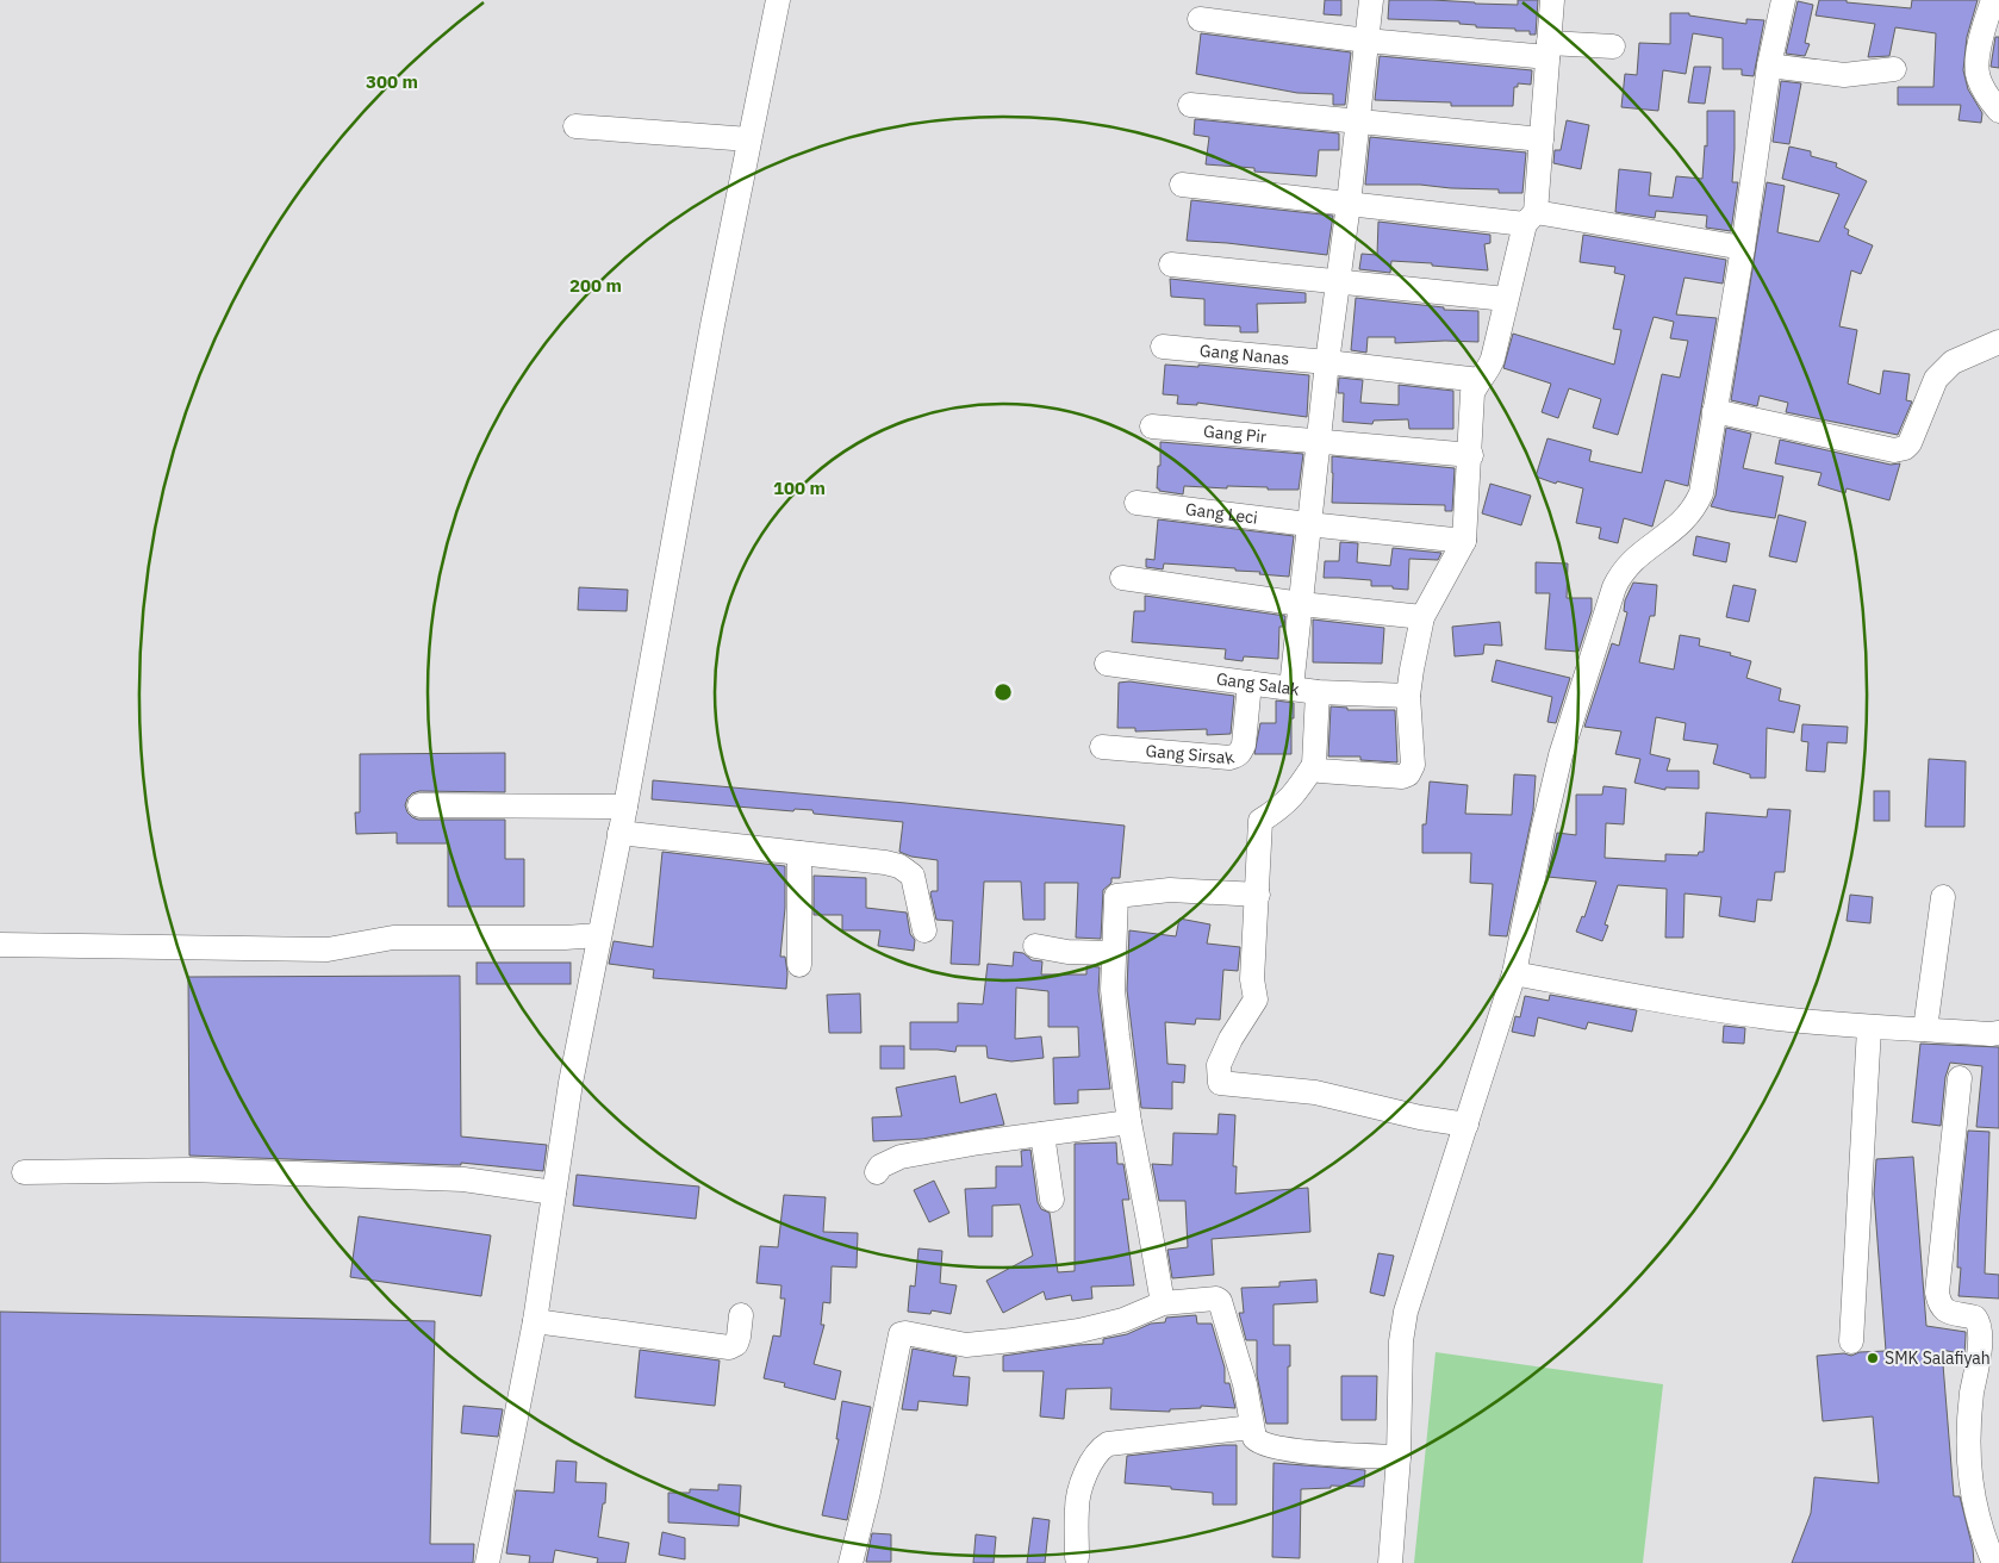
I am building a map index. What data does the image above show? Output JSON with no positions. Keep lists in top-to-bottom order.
{
  "streets": {
    "street": [
      "Gang Nanas",
      "Gang Pir",
      "Gang Leci",
      "Gang Salak",
      "Gang Sirsak"
    ]
  },
  "crossings": [
    ["Gang Salak", "Gang Sirsak"]
  ],
  "places": ["SMK Salafiyah"],
  "rings": ["300 m", "200 m", "100 m"]
}
